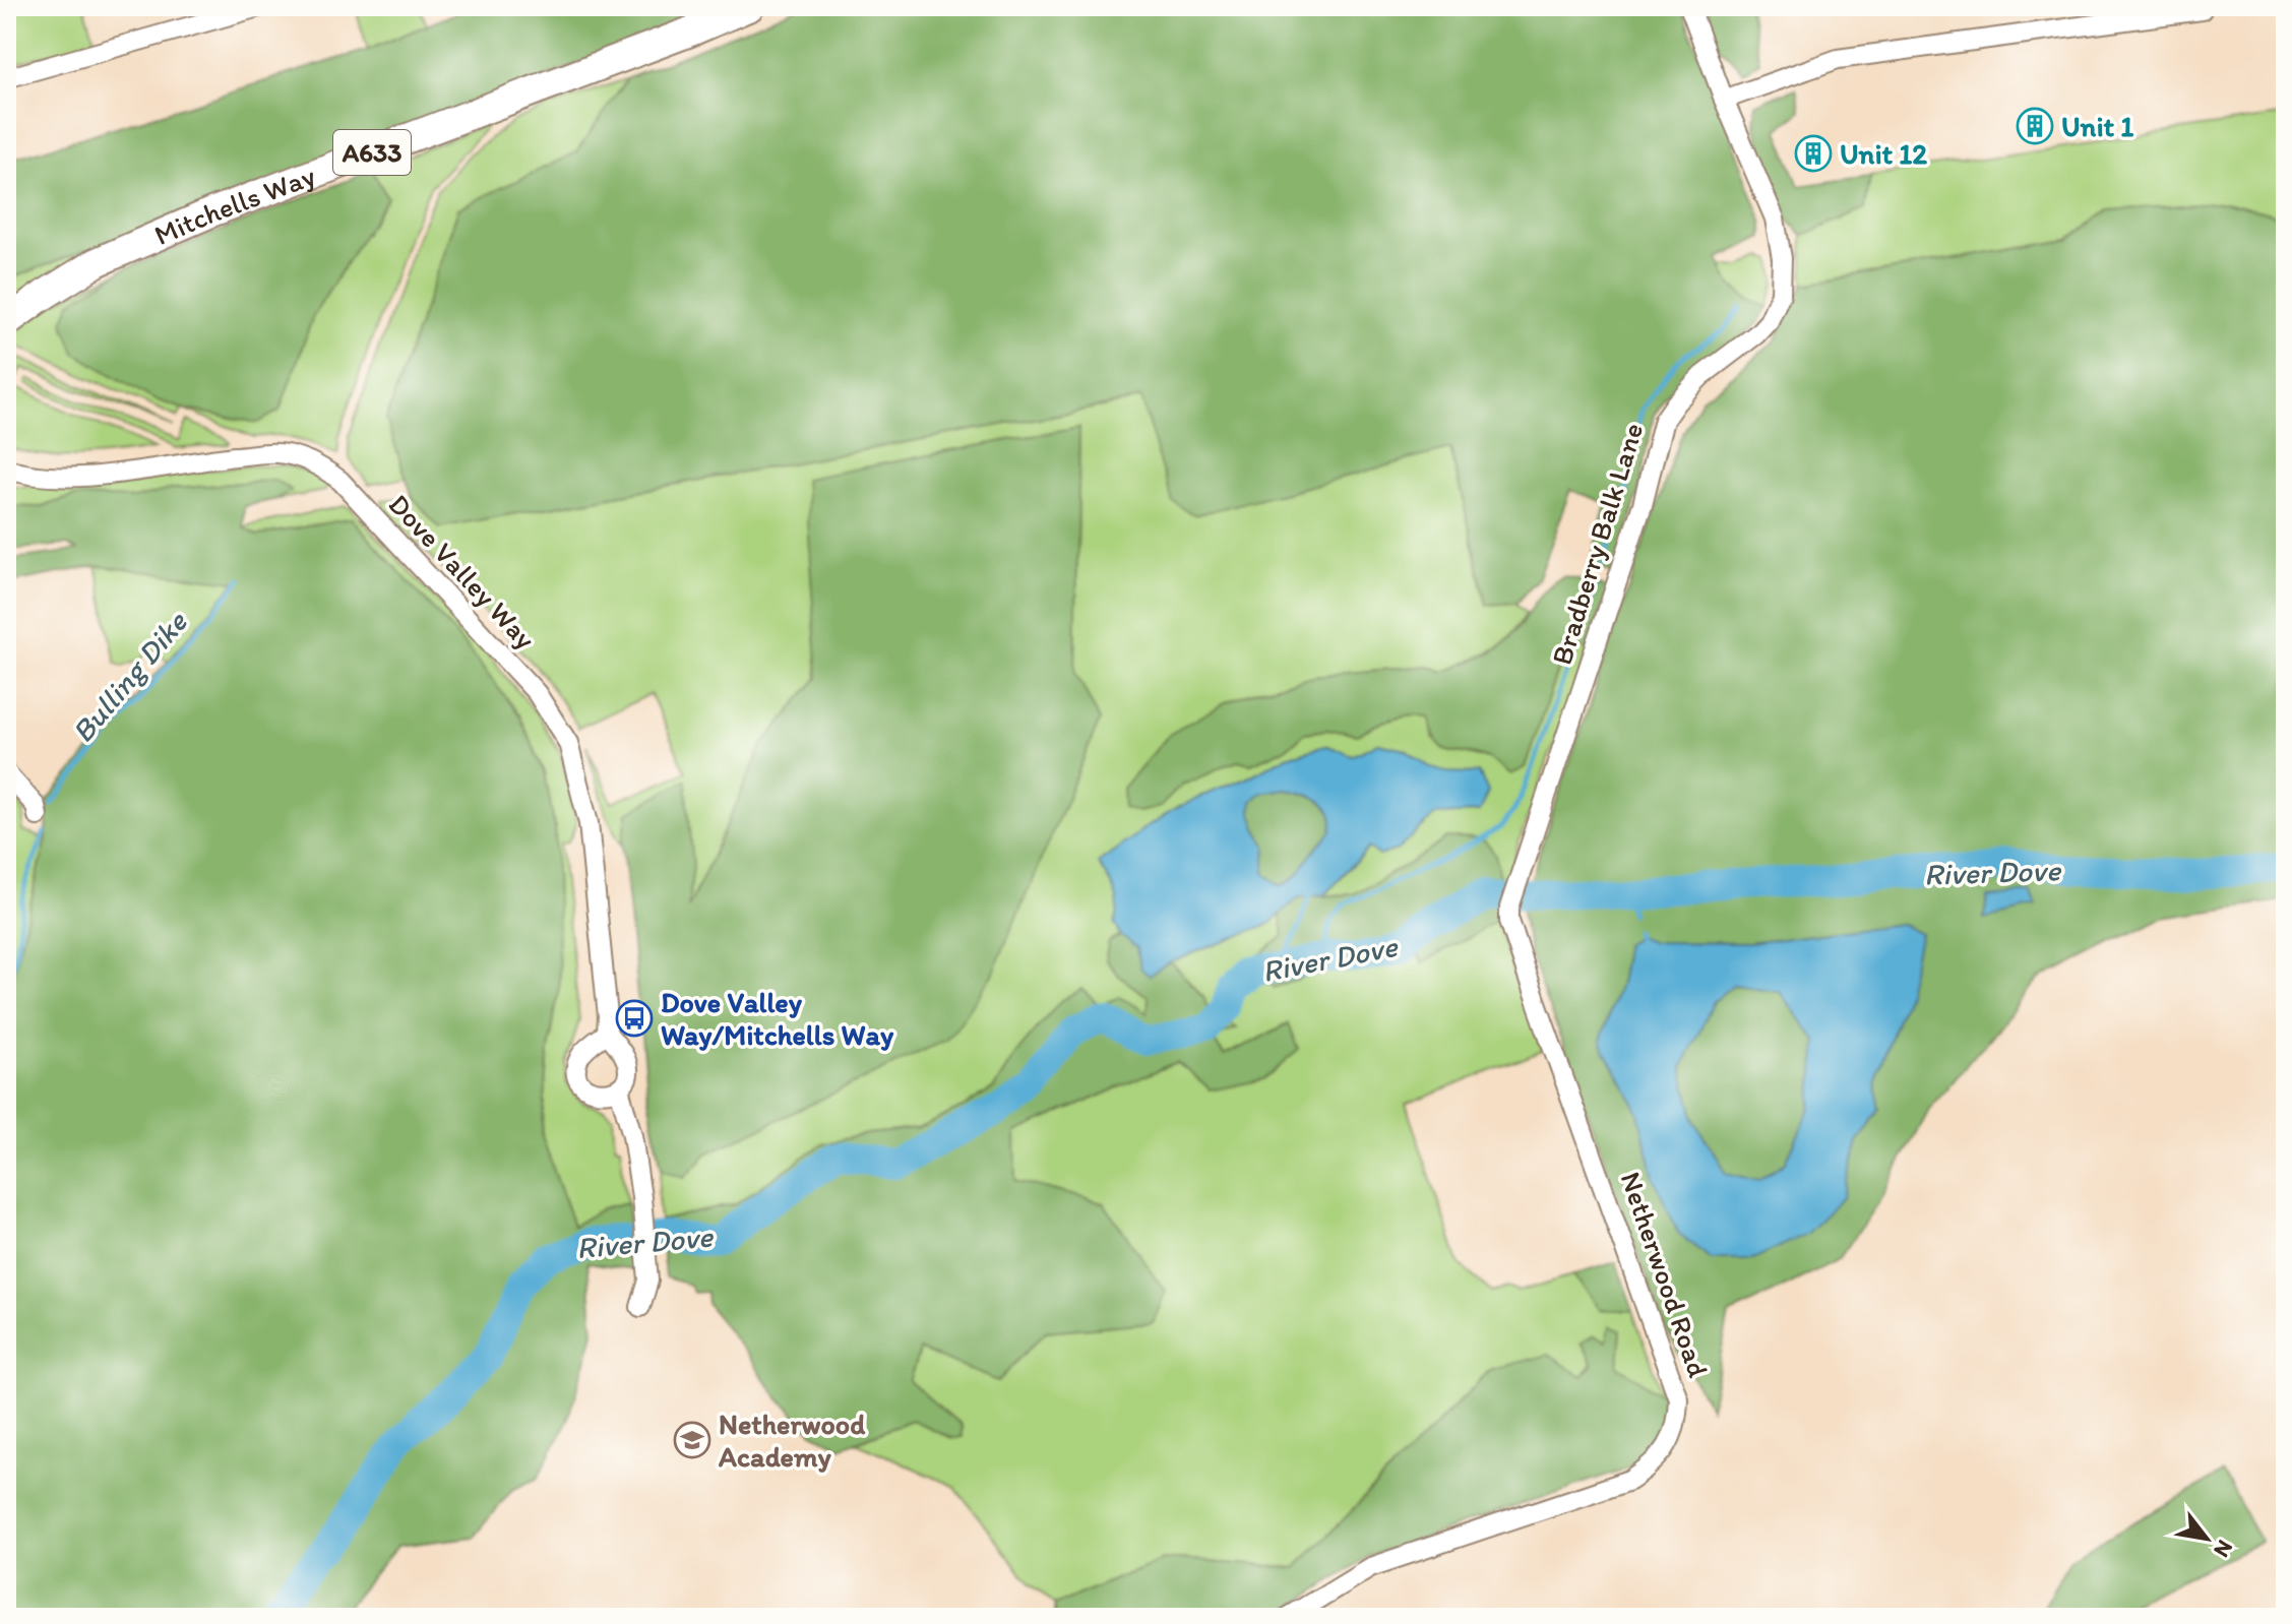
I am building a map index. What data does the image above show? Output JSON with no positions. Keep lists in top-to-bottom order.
{
  "streets": {
    "main road": ["A633", "Mitchells Way"],
    "street": ["Bradberry Balk Lane", "Dove Valley Way", "Netherwood Road"]
  },
  "crossings": [
    ["Bradberry Balk Lane", "Netherwood Road"]
  ],
  "water": ["Bulling Dike", "River Dove"],
  "places": {
    "building": ["Unit 1", "Unit 12"],
    "bus stop": ["Dove Valley Way/Mitchells Way"],
    "school or university": ["Netherwood Academy"]
  },
  "north": "bottom right"
}
